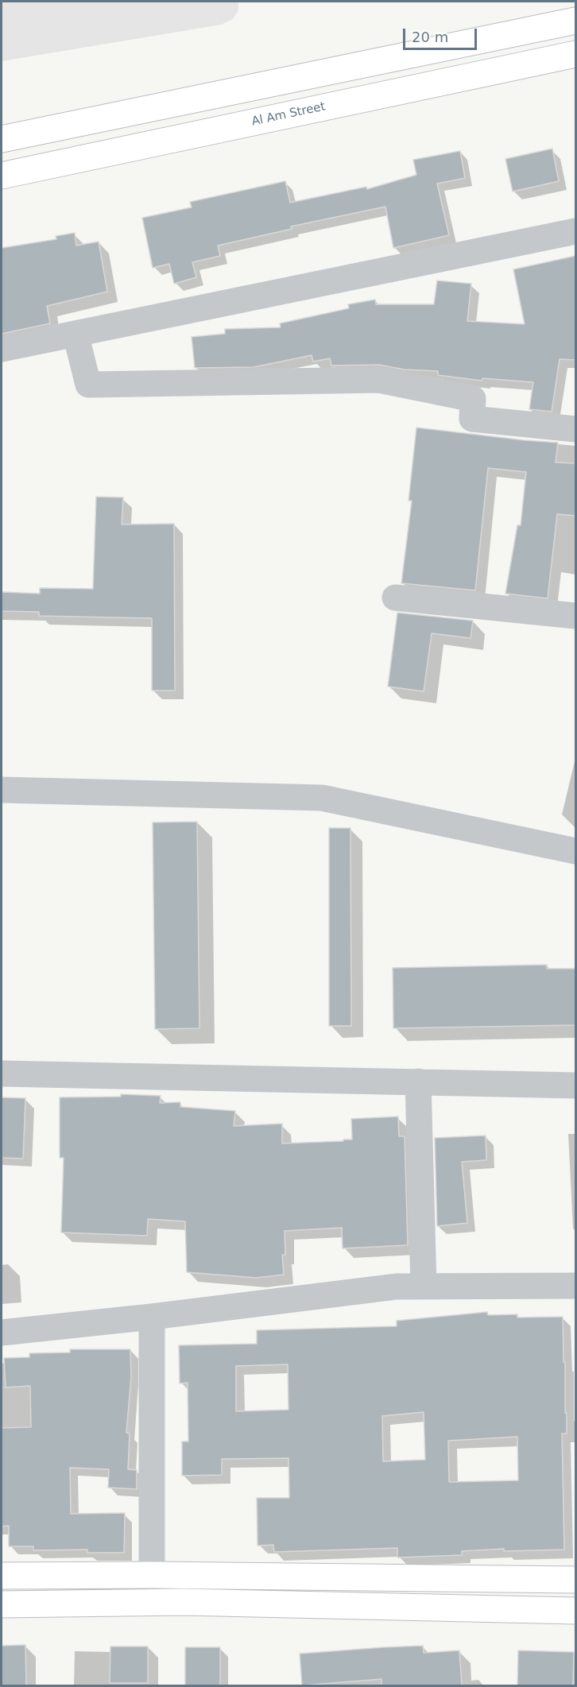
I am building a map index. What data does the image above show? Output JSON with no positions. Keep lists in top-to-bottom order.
{
  "streets": {
    "main road": ["Al Am Street"]
  },
  "scale_bar": "20 m"
}
